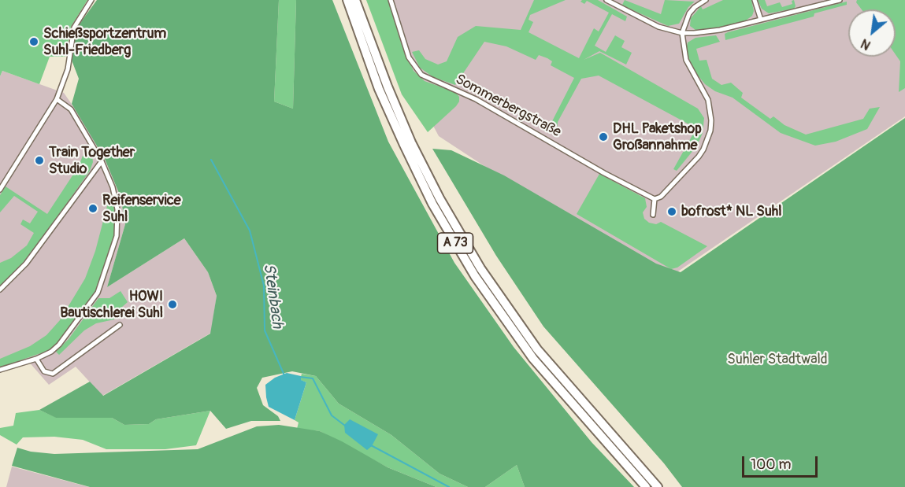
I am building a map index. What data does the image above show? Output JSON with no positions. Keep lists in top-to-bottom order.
{
  "streets": {
    "highway": ["A 73"],
    "street": ["Sommerbergstraße"]
  },
  "water": ["Steinbach"],
  "parks": ["Suhler Stadtwald"],
  "places": [
    "Schießsportzentrum Suhl-Friedberg",
    "DHL Paketshop Großannahme",
    "Train Together Studio",
    "Reifenservice Suhl",
    "bofrost* NL Suhl",
    "HOWI Bautischlerei Suhl"
  ],
  "scale_bar": "100 m",
  "north": "bottom left"
}
